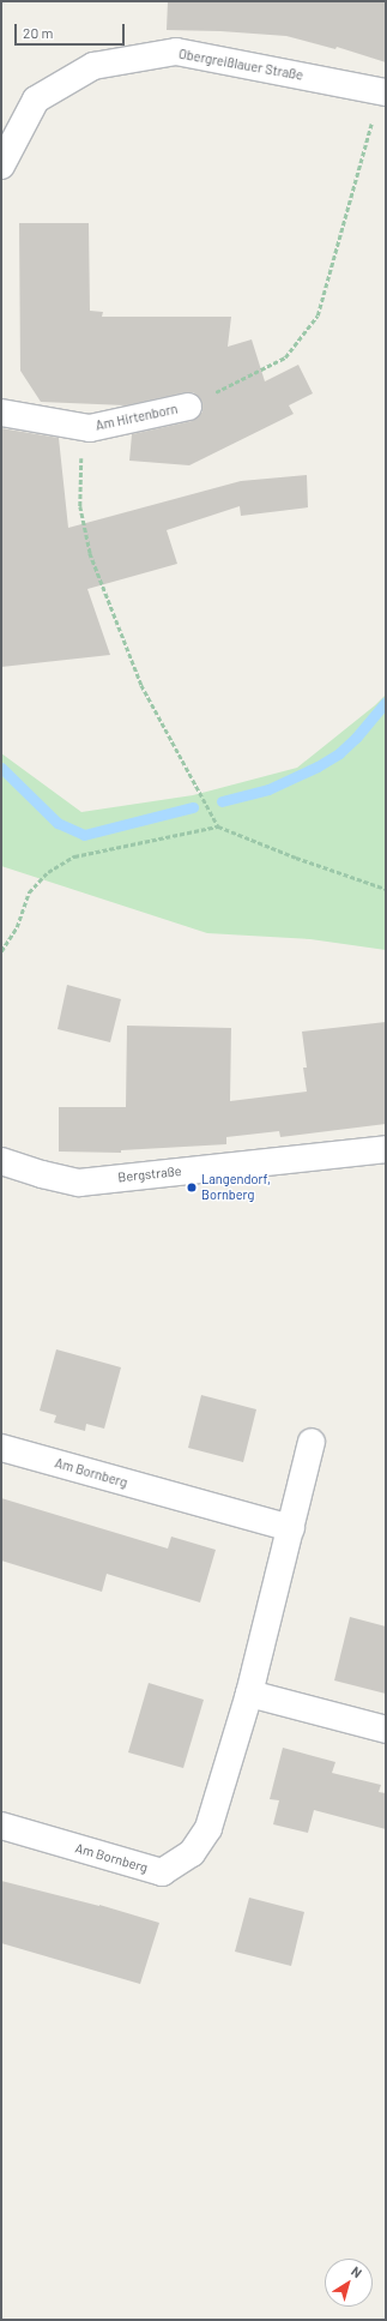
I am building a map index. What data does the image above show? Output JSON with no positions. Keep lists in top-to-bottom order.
{
  "streets": {
    "street": [
      "Obergreißlauer Straße",
      "Am Hirtenborn",
      "Bergstraße",
      "Am Bornberg"
    ]
  },
  "places": ["Langendorf, Bornberg"],
  "scale_bar": "20 m",
  "north": "top right"
}
